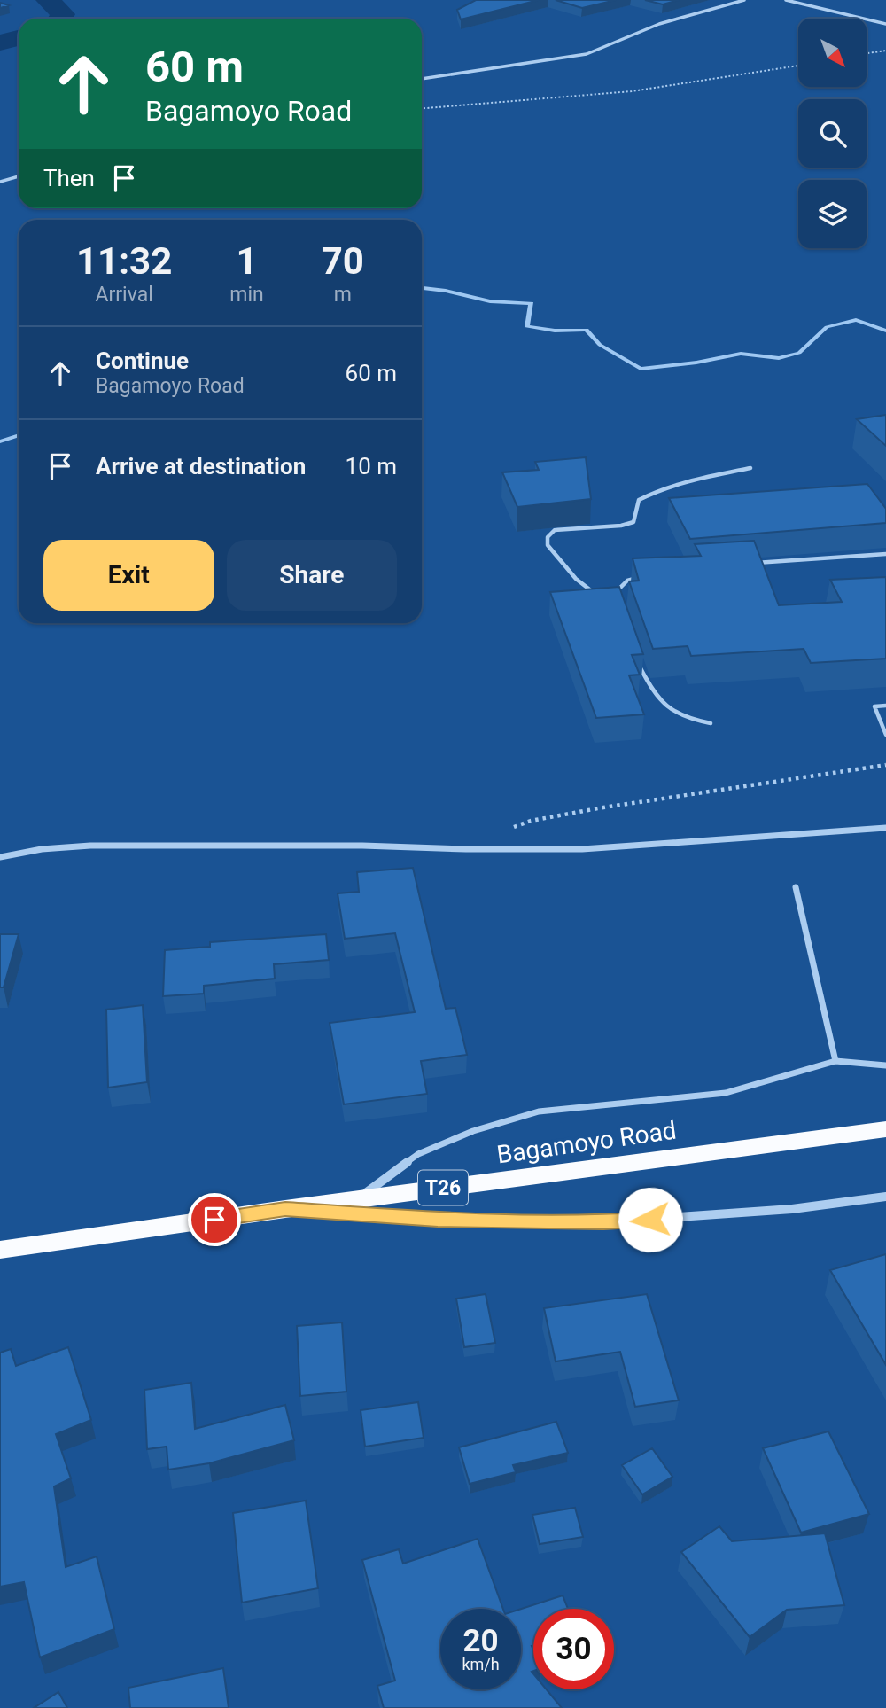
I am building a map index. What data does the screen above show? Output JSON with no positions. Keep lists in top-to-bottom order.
{
  "streets": {
    "highway": ["Bagamoyo Road", "T26"]
  },
  "north": "bottom right",
  "page": {
    "turn": ["60 m", "Bagamoyo Road"],
    "then": "Then",
    "eta": [
      "11:32",
      "Arrival",
      "1",
      "min",
      "70",
      "m"
    ],
    "list": [
      {
        "name": "Continue",
        "note": "Bagamoyo Road",
        "value": "60 m"
      },
      {
        "name": "Arrive at destination",
        "value": "10 m"
      }
    ],
    "buttons": ["Exit", "Share"],
    "speed": "20 km/h",
    "limit": "30"
  }
}
